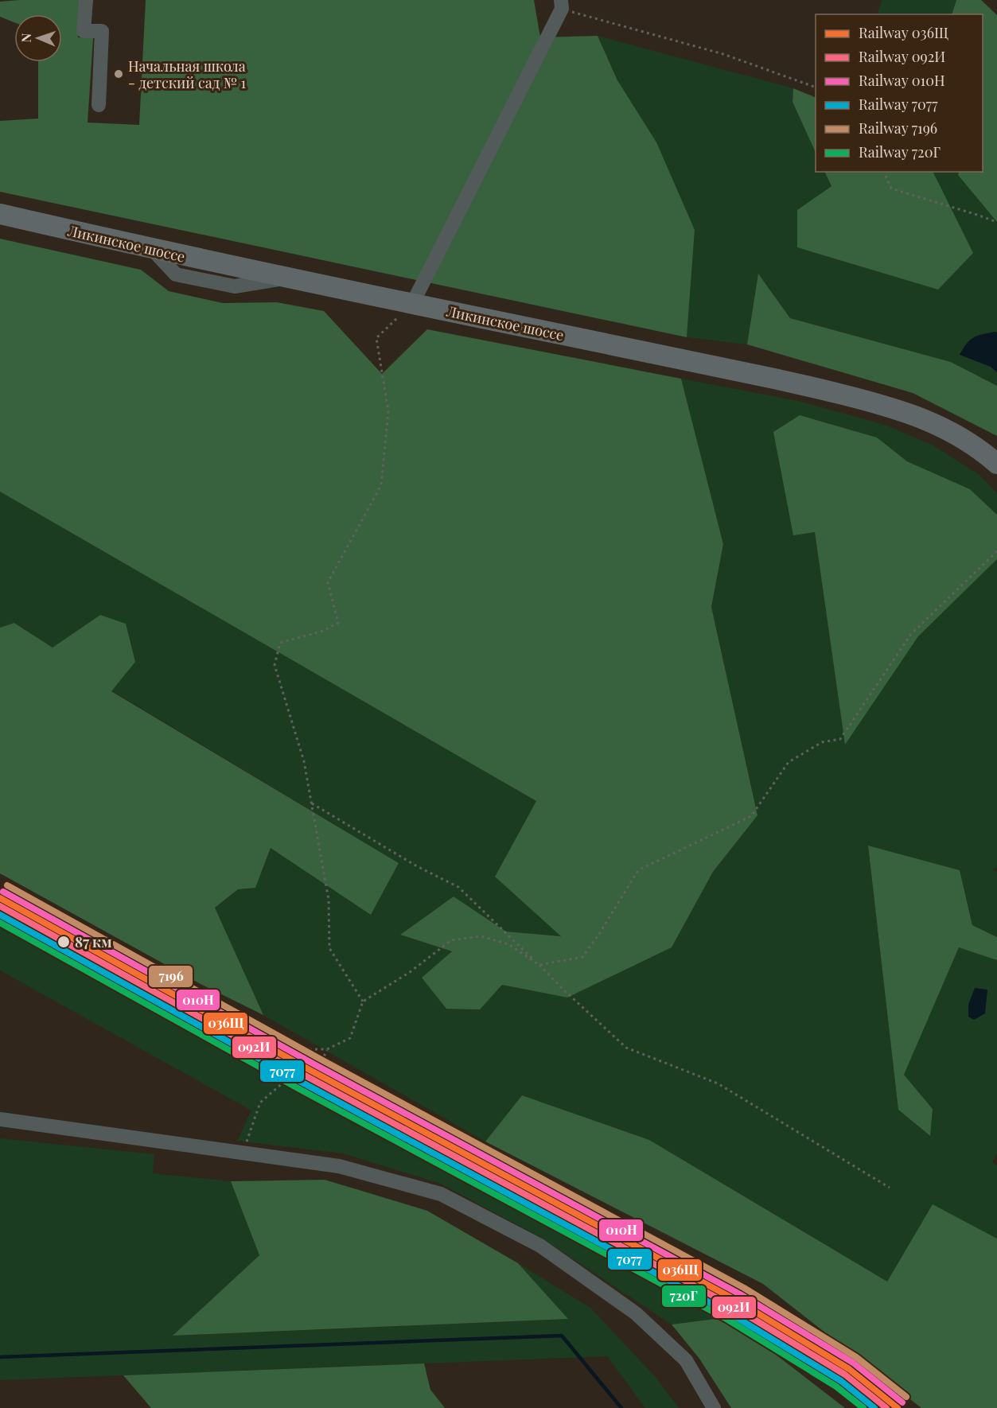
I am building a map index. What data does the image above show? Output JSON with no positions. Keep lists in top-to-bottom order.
{
  "streets": {
    "highway": ["Ликинское шоссе"]
  },
  "places": ["Начальная школа - детский сад № 1", "87 км"],
  "lines": [
    "rail line 7196",
    "rail line 010Н",
    "rail line 036Щ",
    "rail line 092И",
    "rail line 7077",
    "rail line 720Г"
  ],
  "legend": [
    "Railway 036Щ",
    "Railway 092И",
    "Railway 010Н",
    "Railway 7077",
    "Railway 7196",
    "Railway 720Г"
  ],
  "north": "left"
}
